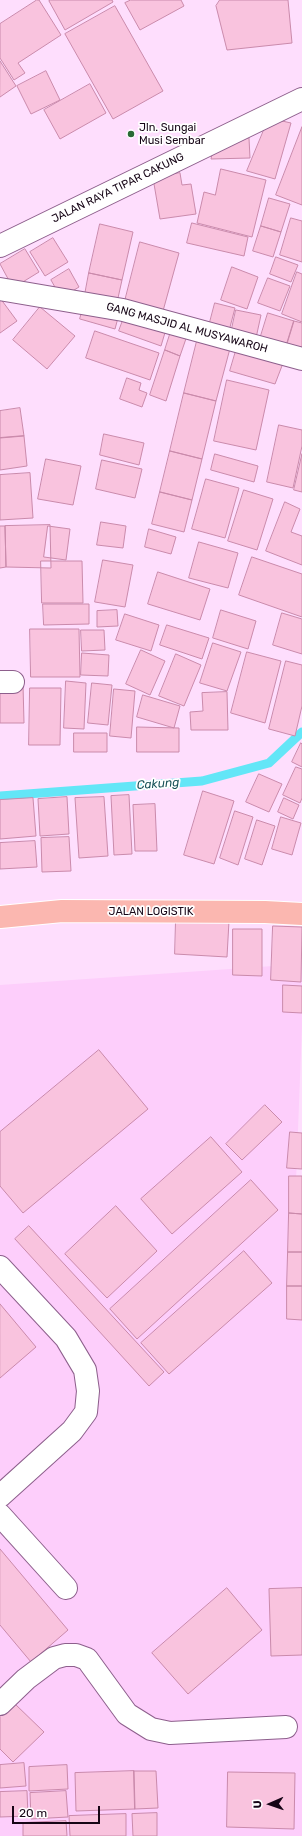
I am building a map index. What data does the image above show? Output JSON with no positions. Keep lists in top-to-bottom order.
{
  "streets": {
    "main road": ["JALAN LOGISTIK"],
    "street": ["JALAN RAYA TIPAR CAKUNG", "GANG MASJID AL MUSYAWAROH"]
  },
  "water": ["Cakung"],
  "places": ["Jln. Sungai Musi Sembar"],
  "scale_bar": "20 m",
  "north": "left"
}
